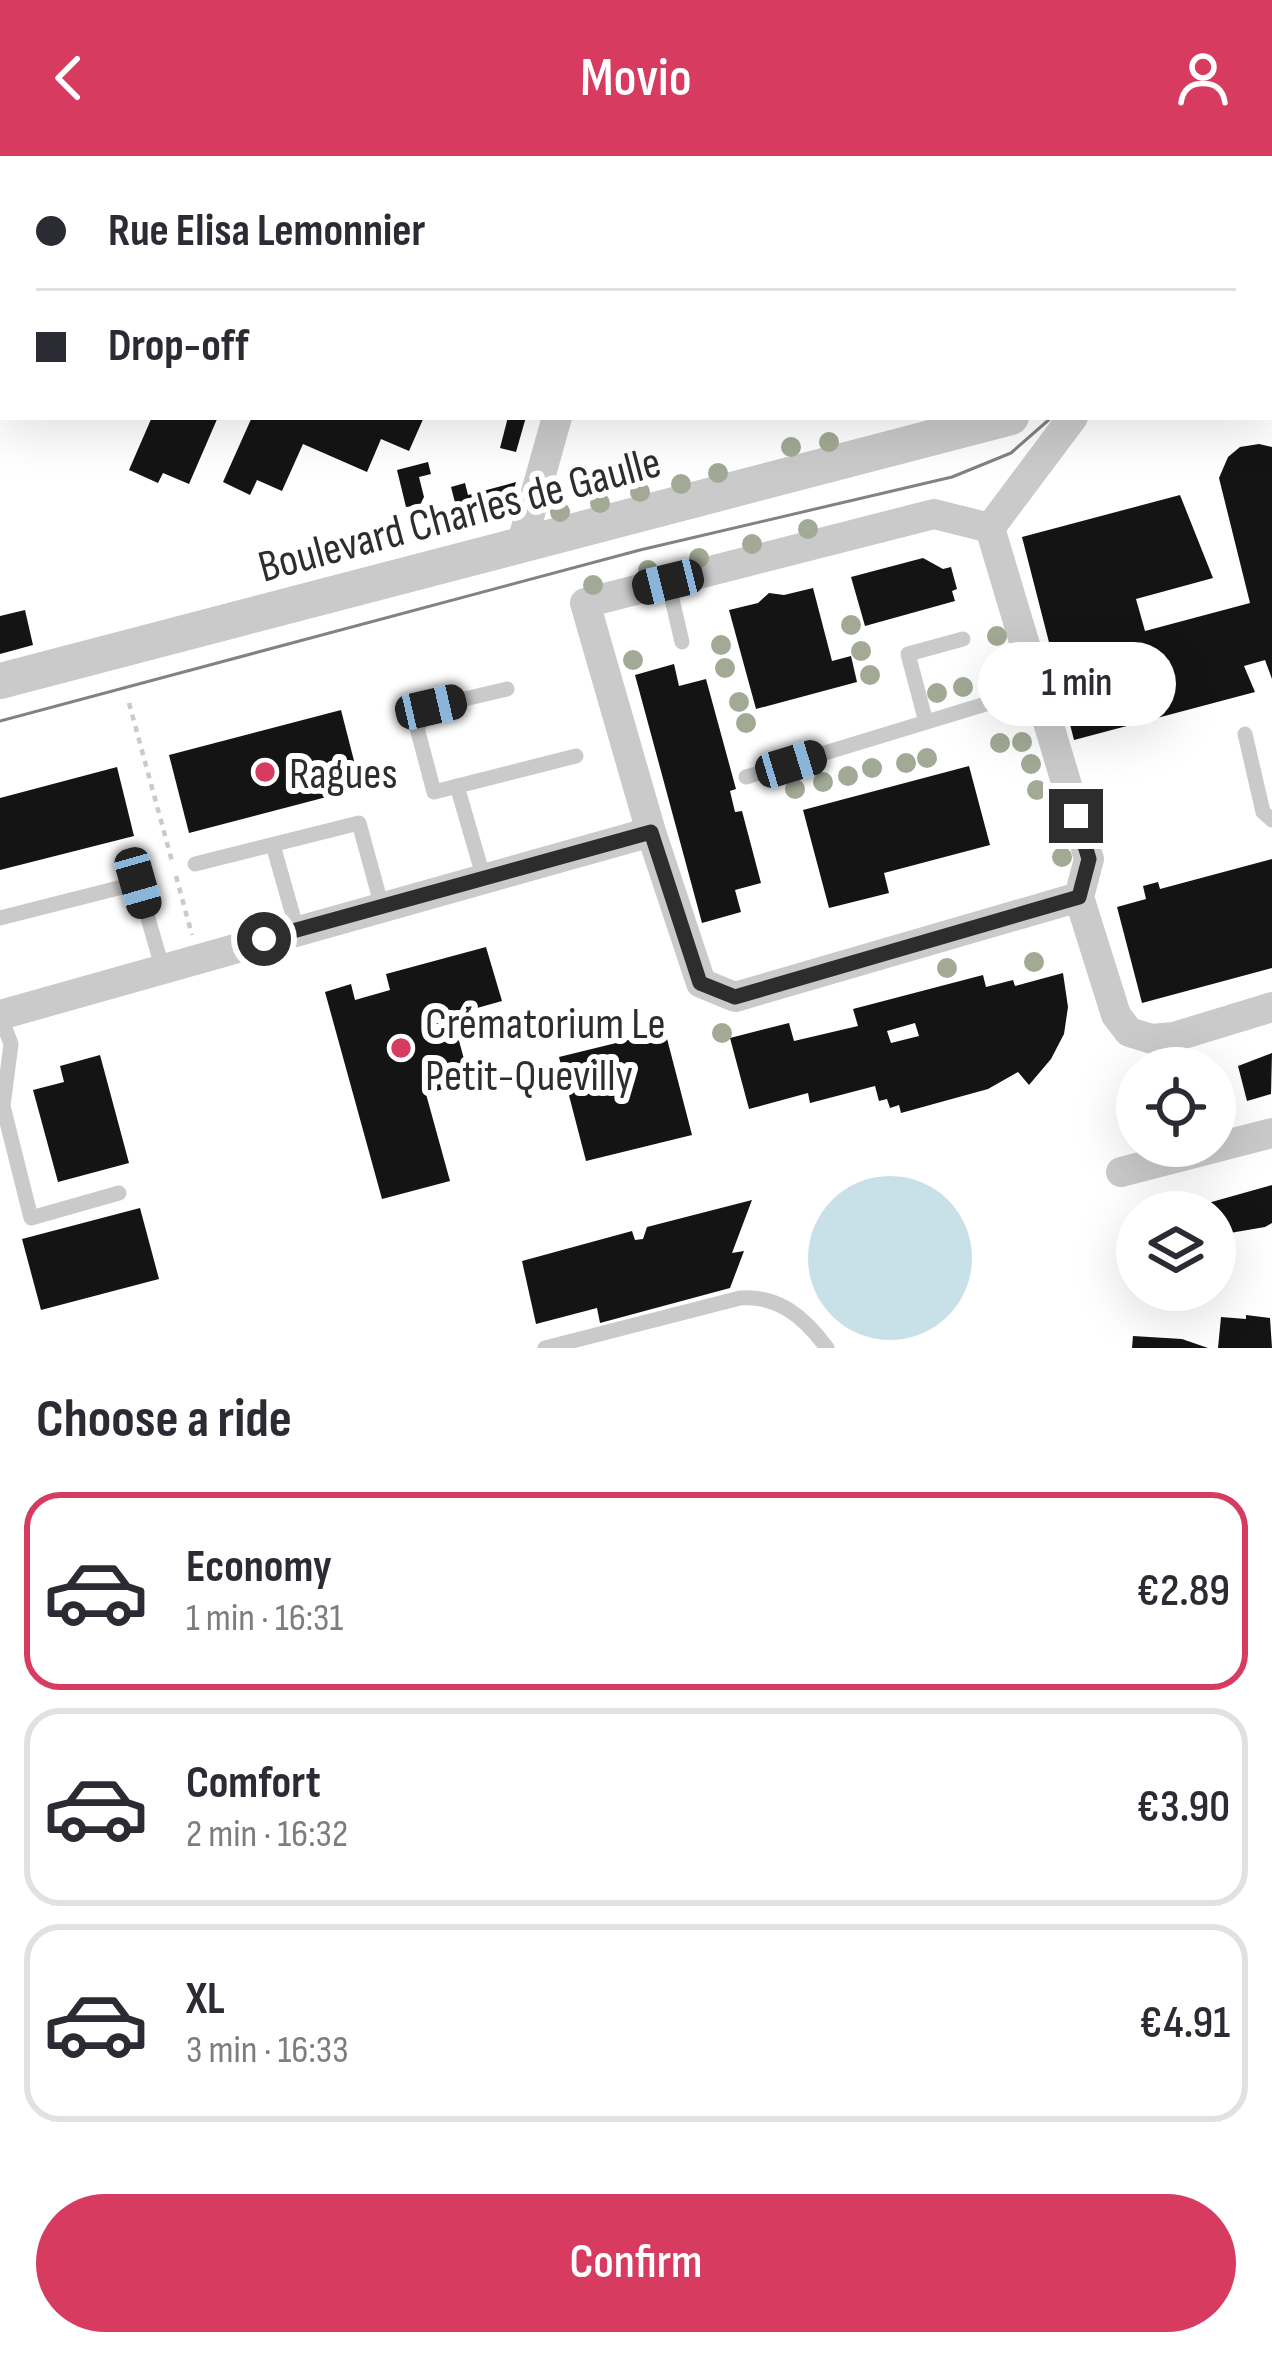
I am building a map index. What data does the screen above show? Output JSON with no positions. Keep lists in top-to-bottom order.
{
  "streets": {
    "street": ["Boulevard Charles de Gaulle"]
  },
  "places": ["Ragues", "Crématorium Le Petit-Quevilly"],
  "page": {
    "header": "Movio",
    "banner": ["Rue Elisa Lemonnier", "Drop-off"],
    "bubble": "1 min",
    "heading": "Choose a ride",
    "list": [
      {
        "name": "Economy",
        "note": "1 min · 16:31",
        "value": "€2.89"
      },
      {
        "name": "Comfort",
        "note": "2 min · 16:32",
        "value": "€3.90"
      },
      {
        "name": "XL",
        "note": "3 min · 16:33",
        "value": "€4.91"
      }
    ],
    "buttons": "Confirm"
  }
}
